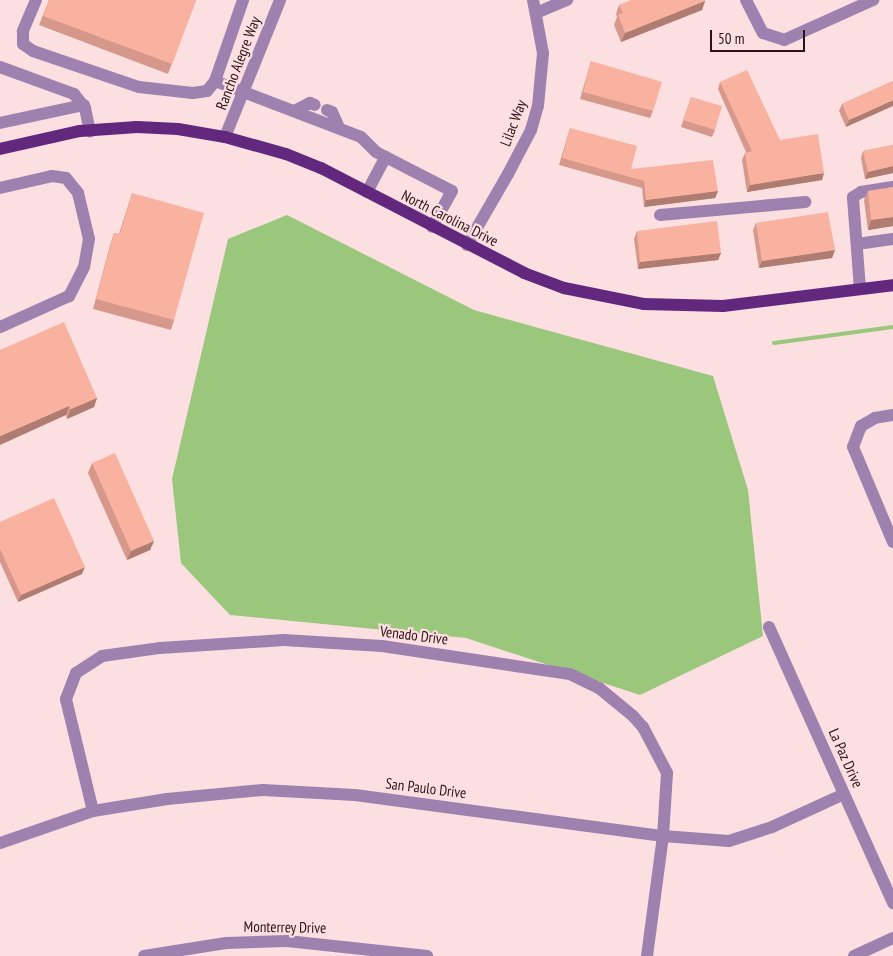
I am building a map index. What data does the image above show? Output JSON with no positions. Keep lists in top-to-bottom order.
{
  "streets": {
    "main road": ["North Carolina Drive"],
    "street": [
      "Rancho Alegre Way",
      "Lilac Way",
      "Venado Drive",
      "La Paz Drive",
      "San Paulo Drive",
      "Monterrey Drive"
    ]
  },
  "crossings": [
    ["Rancho Alegre Way", "North Carolina Drive"],
    ["Lilac Way", "North Carolina Drive"],
    ["Venado Drive", "San Paulo Drive"],
    ["La Paz Drive", "San Paulo Drive"]
  ],
  "scale_bar": "50 m"
}
